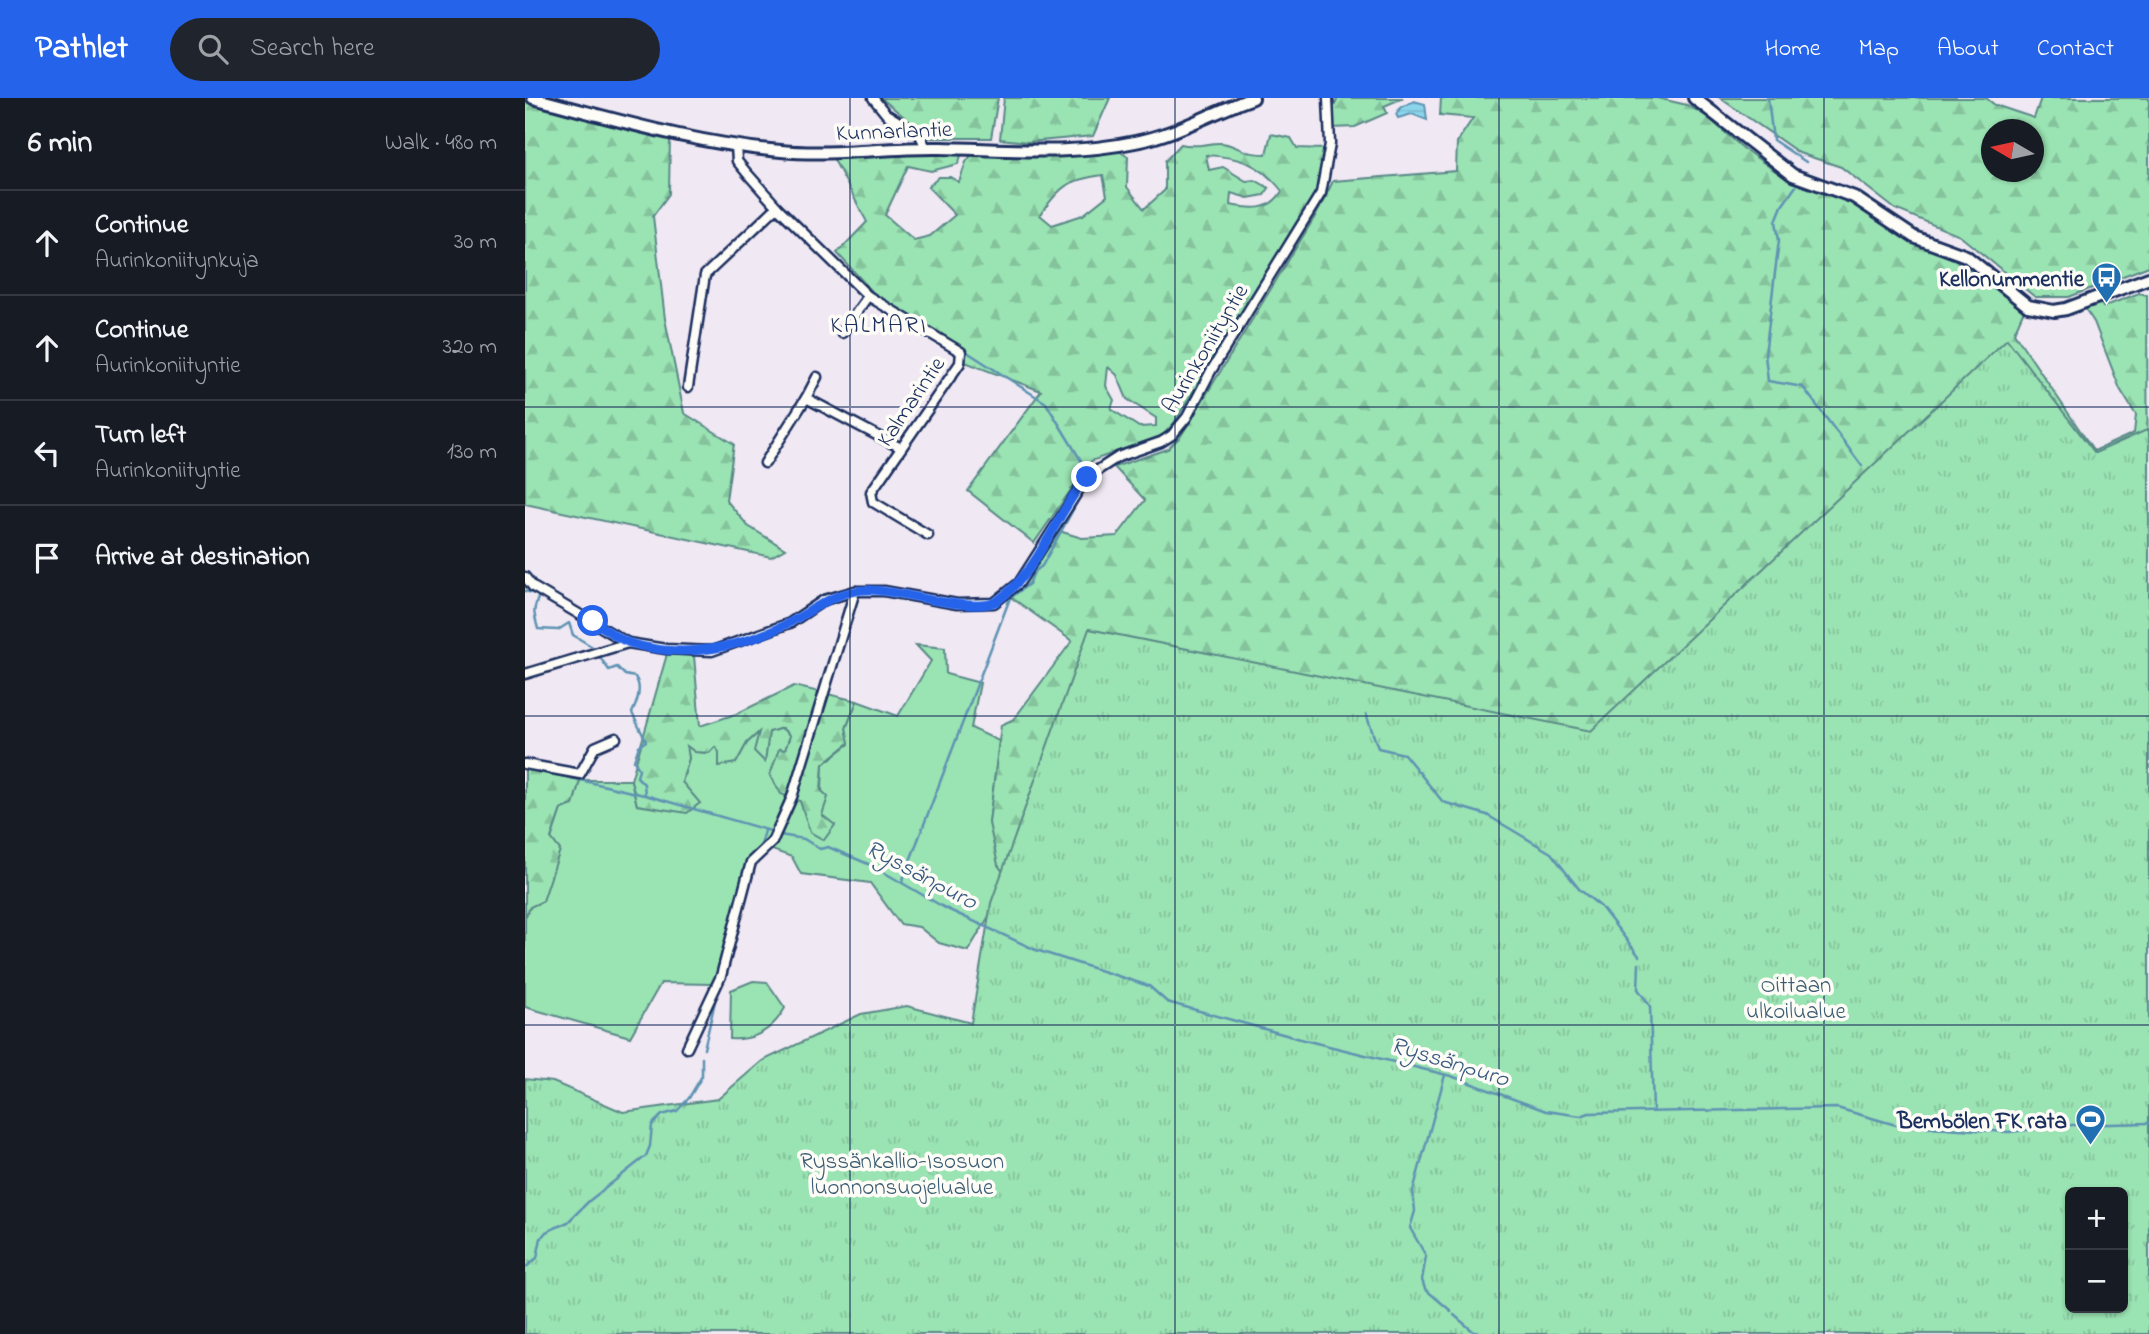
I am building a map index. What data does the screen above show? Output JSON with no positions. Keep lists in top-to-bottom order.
{
  "streets": {
    "main road": ["Kunnarlantie"],
    "street": ["Aurinkoniityntie", "Kalmarintie"]
  },
  "crossings": [
    ["Kunnarlantie", "Kalmarintie"]
  ],
  "districts": ["KALMARI"],
  "water": ["Ryssänpuro"],
  "parks": ["Oittaan ulkoilualue", "Ryssänkallio-Isosuon luonnonsuojelualue"],
  "places": {
    "bus stop": ["Kellonummentie"],
    "sports": ["Bembölen FK rata"]
  },
  "north": "left",
  "page": {
    "header": "Pathlet",
    "search": "Search here",
    "nav": [
      "Home",
      "Map",
      "About",
      "Contact"
    ],
    "heading": ["6 min", "Walk · 480 m"],
    "list": [
      ["Continue", "Aurinkoniitynkuja", "30 m"],
      ["Continue", "Aurinkoniityntie", "320 m"],
      ["Turn left", "Aurinkoniityntie", "130 m"],
      "Arrive at destination"
    ],
    "map_buttons": ["+", "−"]
  }
}
